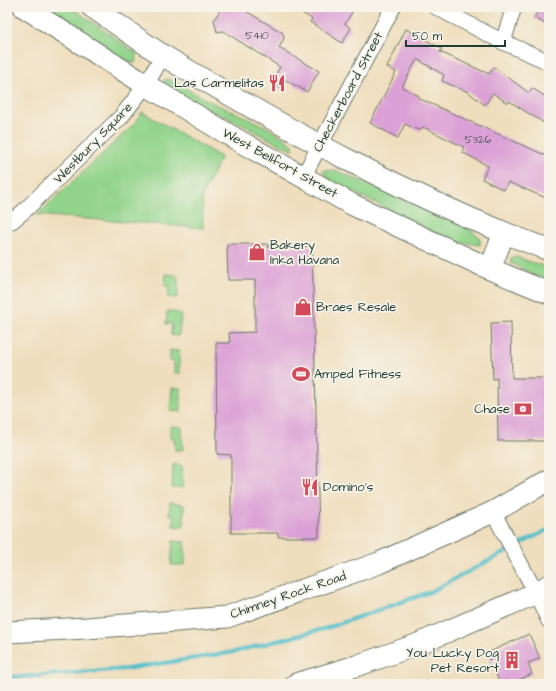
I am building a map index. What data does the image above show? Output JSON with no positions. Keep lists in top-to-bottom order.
{
  "streets": {
    "main road": ["West Bellfort Street", "Chimney Rock Road"],
    "street": ["Checkerboard Street", "Westbury Square"]
  },
  "crossings": [
    ["Checkerboard Street", "West Bellfort Street"],
    ["Westbury Square", "West Bellfort Street"]
  ],
  "places": {
    "restaurant": ["Las Carmelitas", "Domino's"],
    "shop": ["Bakery Inka Havana", "Braes Resale"],
    "sports": ["Amped Fitness"],
    "bank": ["Chase"],
    "building": ["You Lucky Dog Pet Resort"]
  },
  "house_numbers": ["5410", "5326"],
  "scale_bar": "50 m"
}
